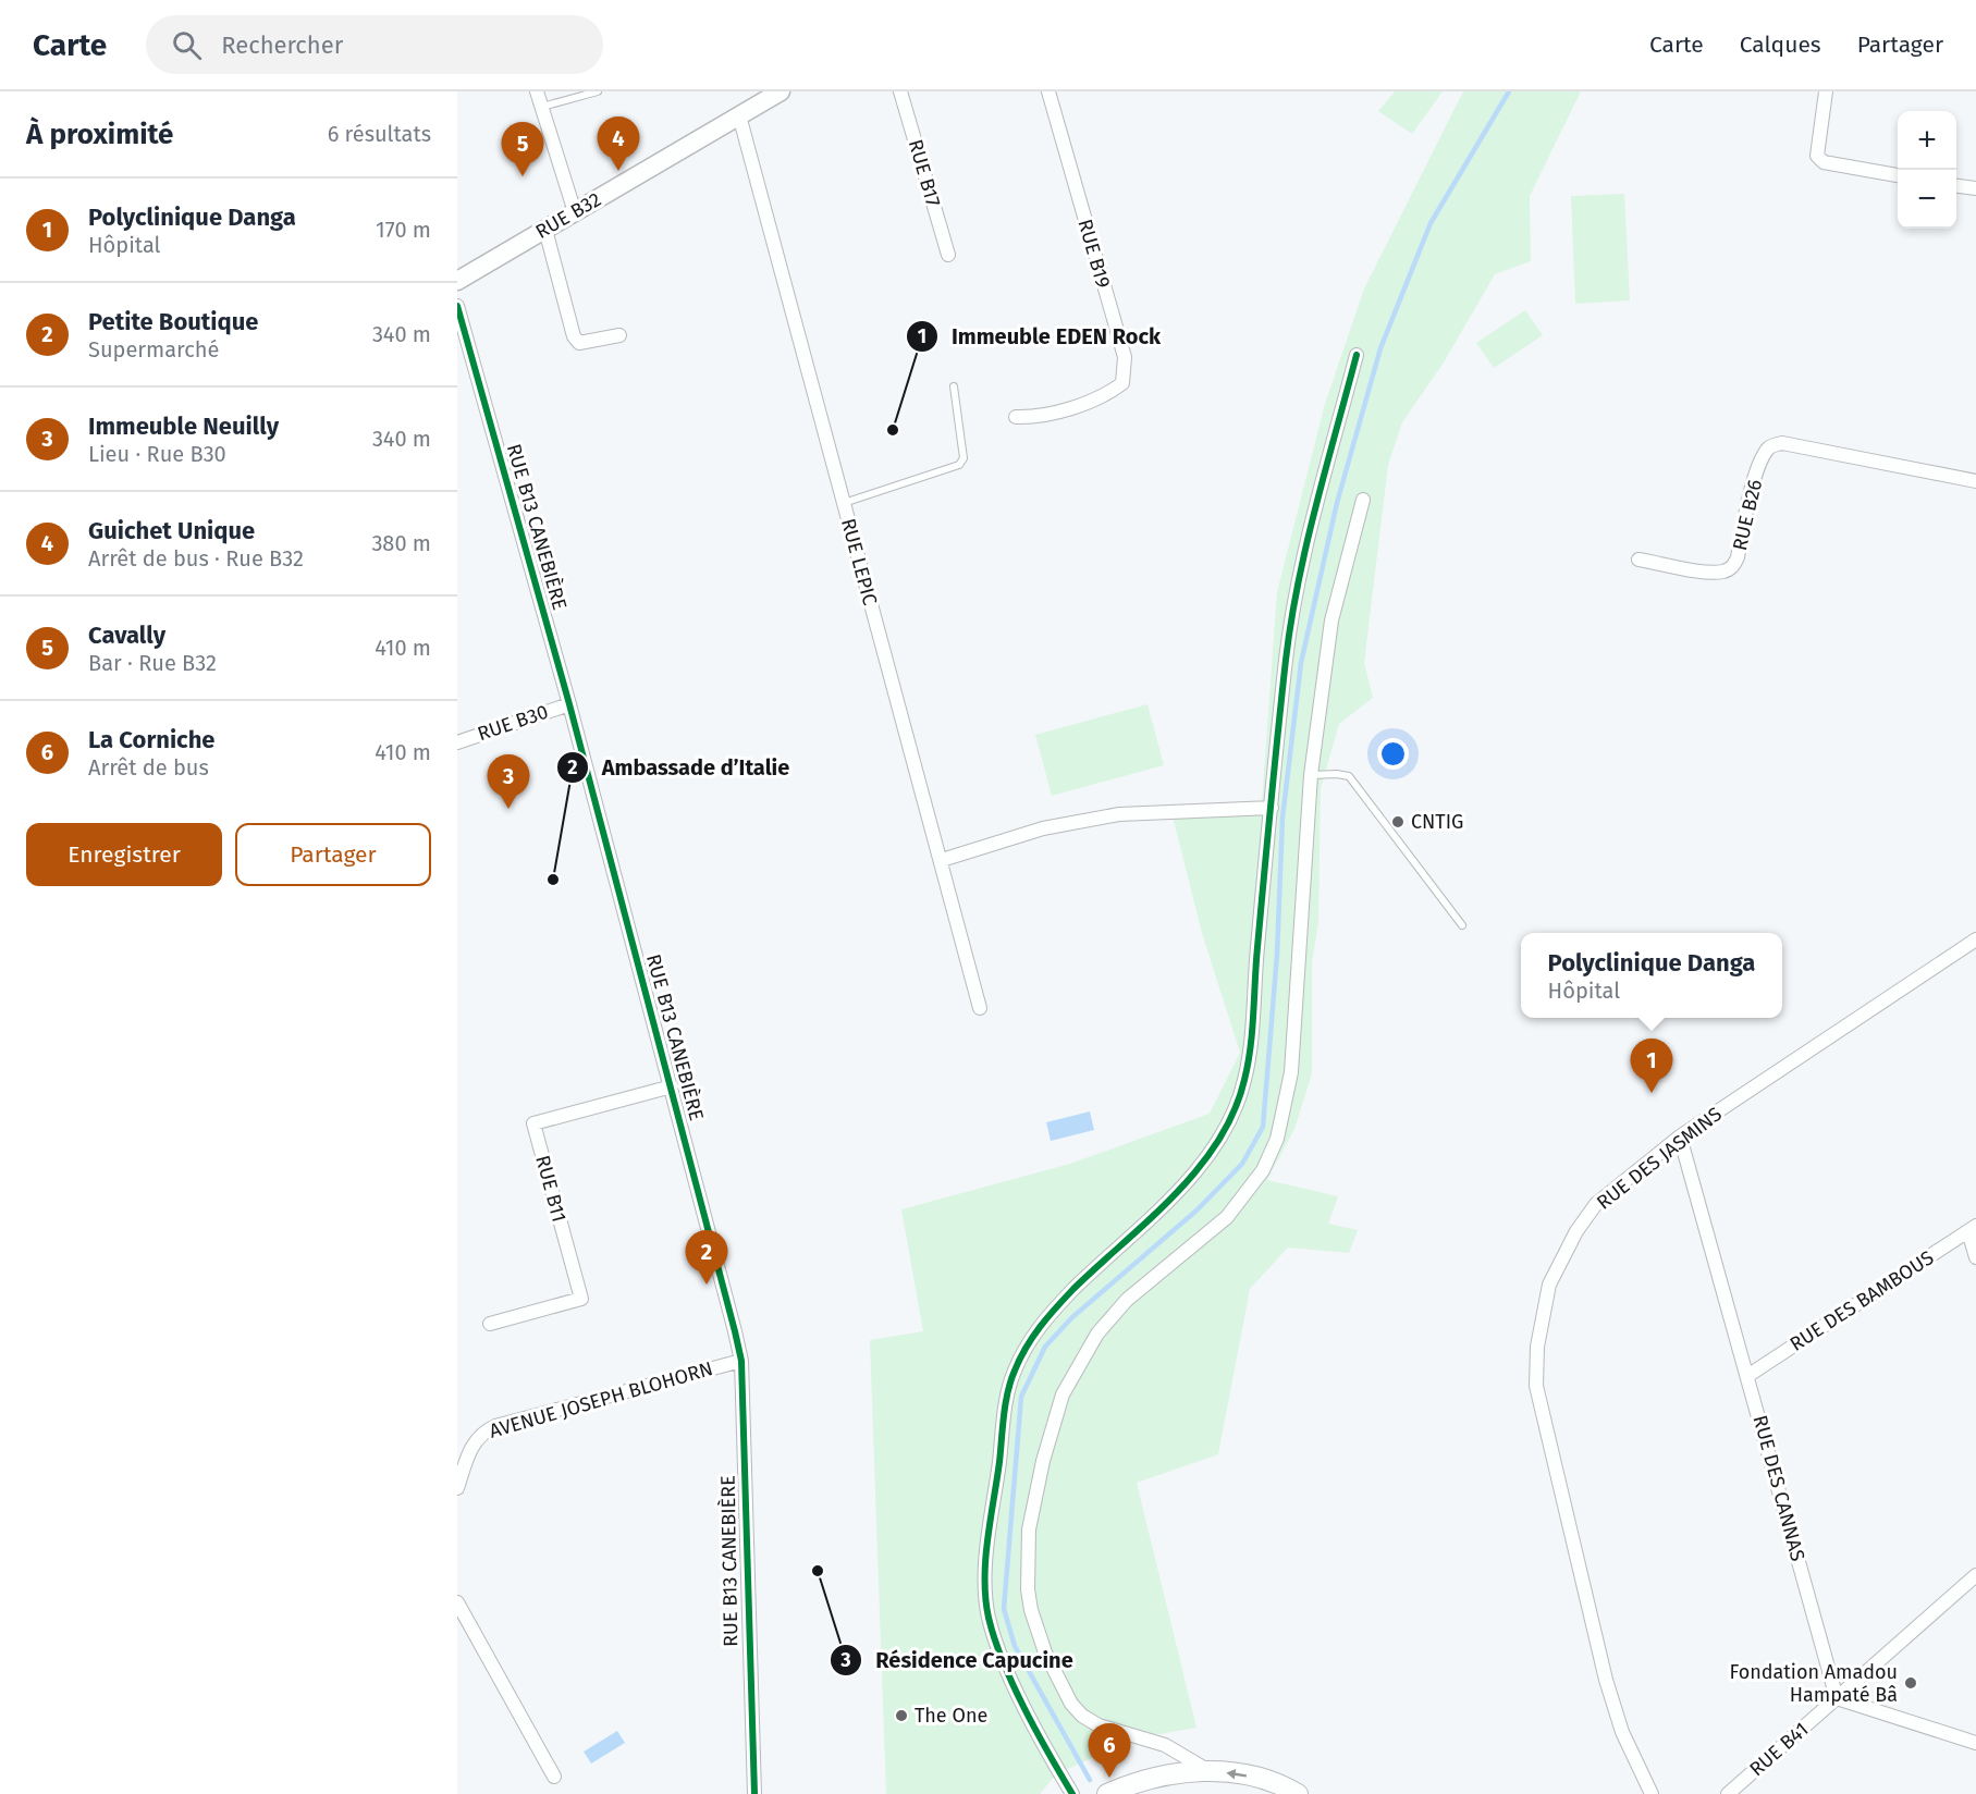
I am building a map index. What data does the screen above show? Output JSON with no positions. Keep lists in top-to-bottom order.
{
  "streets": {
    "street": [
      "RUE B17",
      "RUE B32",
      "RUE B19",
      "RUE B26",
      "RUE B13 CANEBIÈRE",
      "RUE LEPIC",
      "RUE B30",
      "RUE DES JASMINS",
      "RUE B11",
      "RUE DES BAMBOUS",
      "AVENUE JOSEPH BLOHORN",
      "RUE DES CANNAS",
      "RUE B41"
    ]
  },
  "crossings": [
    ["RUE B32", "RUE LEPIC"],
    ["RUE B13 CANEBIÈRE", "RUE B30"],
    ["RUE B13 CANEBIÈRE", "RUE B11"],
    ["RUE B13 CANEBIÈRE", "AVENUE JOSEPH BLOHORN"],
    ["RUE DES JASMINS", "RUE DES CANNAS"],
    ["RUE DES BAMBOUS", "RUE DES CANNAS"],
    ["RUE DES CANNAS", "RUE B41"]
  ],
  "places": [
    "Immeuble EDEN Rock",
    "CNTIG",
    "Ambassade d’Italie",
    "Résidence Capucine",
    "Fondation Amadou Hampaté Bâ",
    "The One"
  ],
  "page": {
    "header": "Carte",
    "search": "Rechercher",
    "nav": ["Carte", "Calques", "Partager"],
    "heading": ["À proximité", "6 résultats"],
    "map_buttons": ["+", "−"],
    "pins": [
      "4",
      "5",
      "3",
      "1",
      "2",
      "6"
    ],
    "list": [
      {
        "mark": "1",
        "name": "Polyclinique Danga",
        "note": "Hôpital",
        "value": "170 m"
      },
      {
        "mark": "2",
        "name": "Petite Boutique",
        "note": "Supermarché",
        "value": "340 m"
      },
      {
        "mark": "3",
        "name": "Immeuble Neuilly",
        "note": "Lieu · Rue B30",
        "value": "340 m"
      },
      {
        "mark": "4",
        "name": "Guichet Unique",
        "note": "Arrêt de bus · Rue B32",
        "value": "380 m"
      },
      {
        "mark": "5",
        "name": "Cavally",
        "note": "Bar · Rue B32",
        "value": "410 m"
      },
      {
        "mark": "6",
        "name": "La Corniche",
        "note": "Arrêt de bus",
        "value": "410 m"
      }
    ],
    "buttons": ["Enregistrer", "Partager"],
    "popup": ["Polyclinique Danga", "Hôpital"]
  }
}
